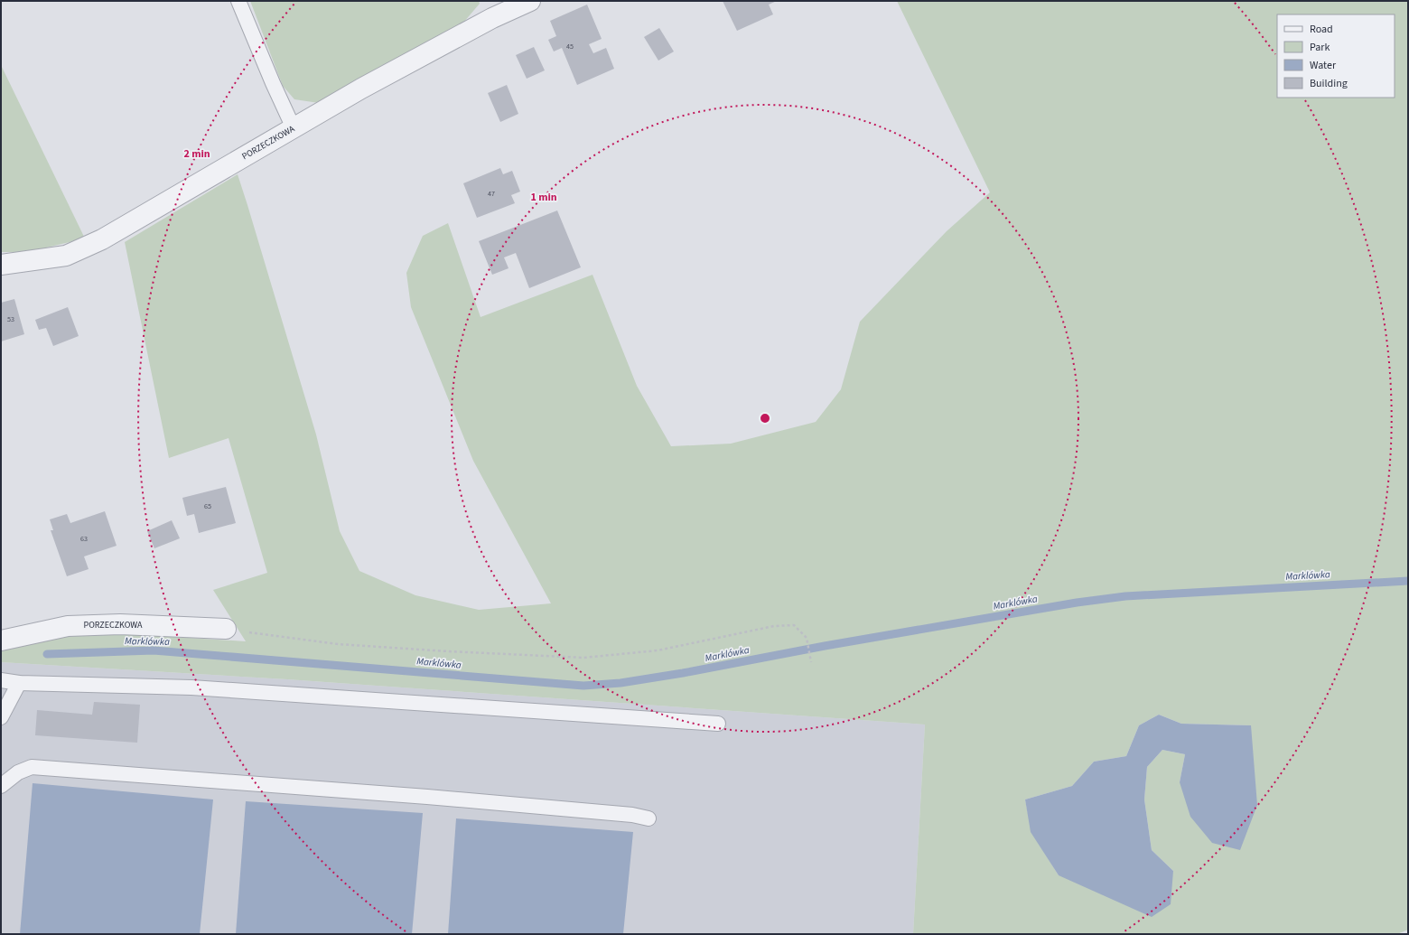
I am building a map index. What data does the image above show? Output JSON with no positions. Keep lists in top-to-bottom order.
{
  "streets": {
    "street": ["PORZECZKOWA"]
  },
  "water": ["Marklówka"],
  "house_numbers": [
    "45",
    "47",
    "53",
    "65",
    "63"
  ],
  "legend": [
    "Road",
    "Park",
    "Water",
    "Building"
  ],
  "rings": ["2 min", "1 min"]
}
